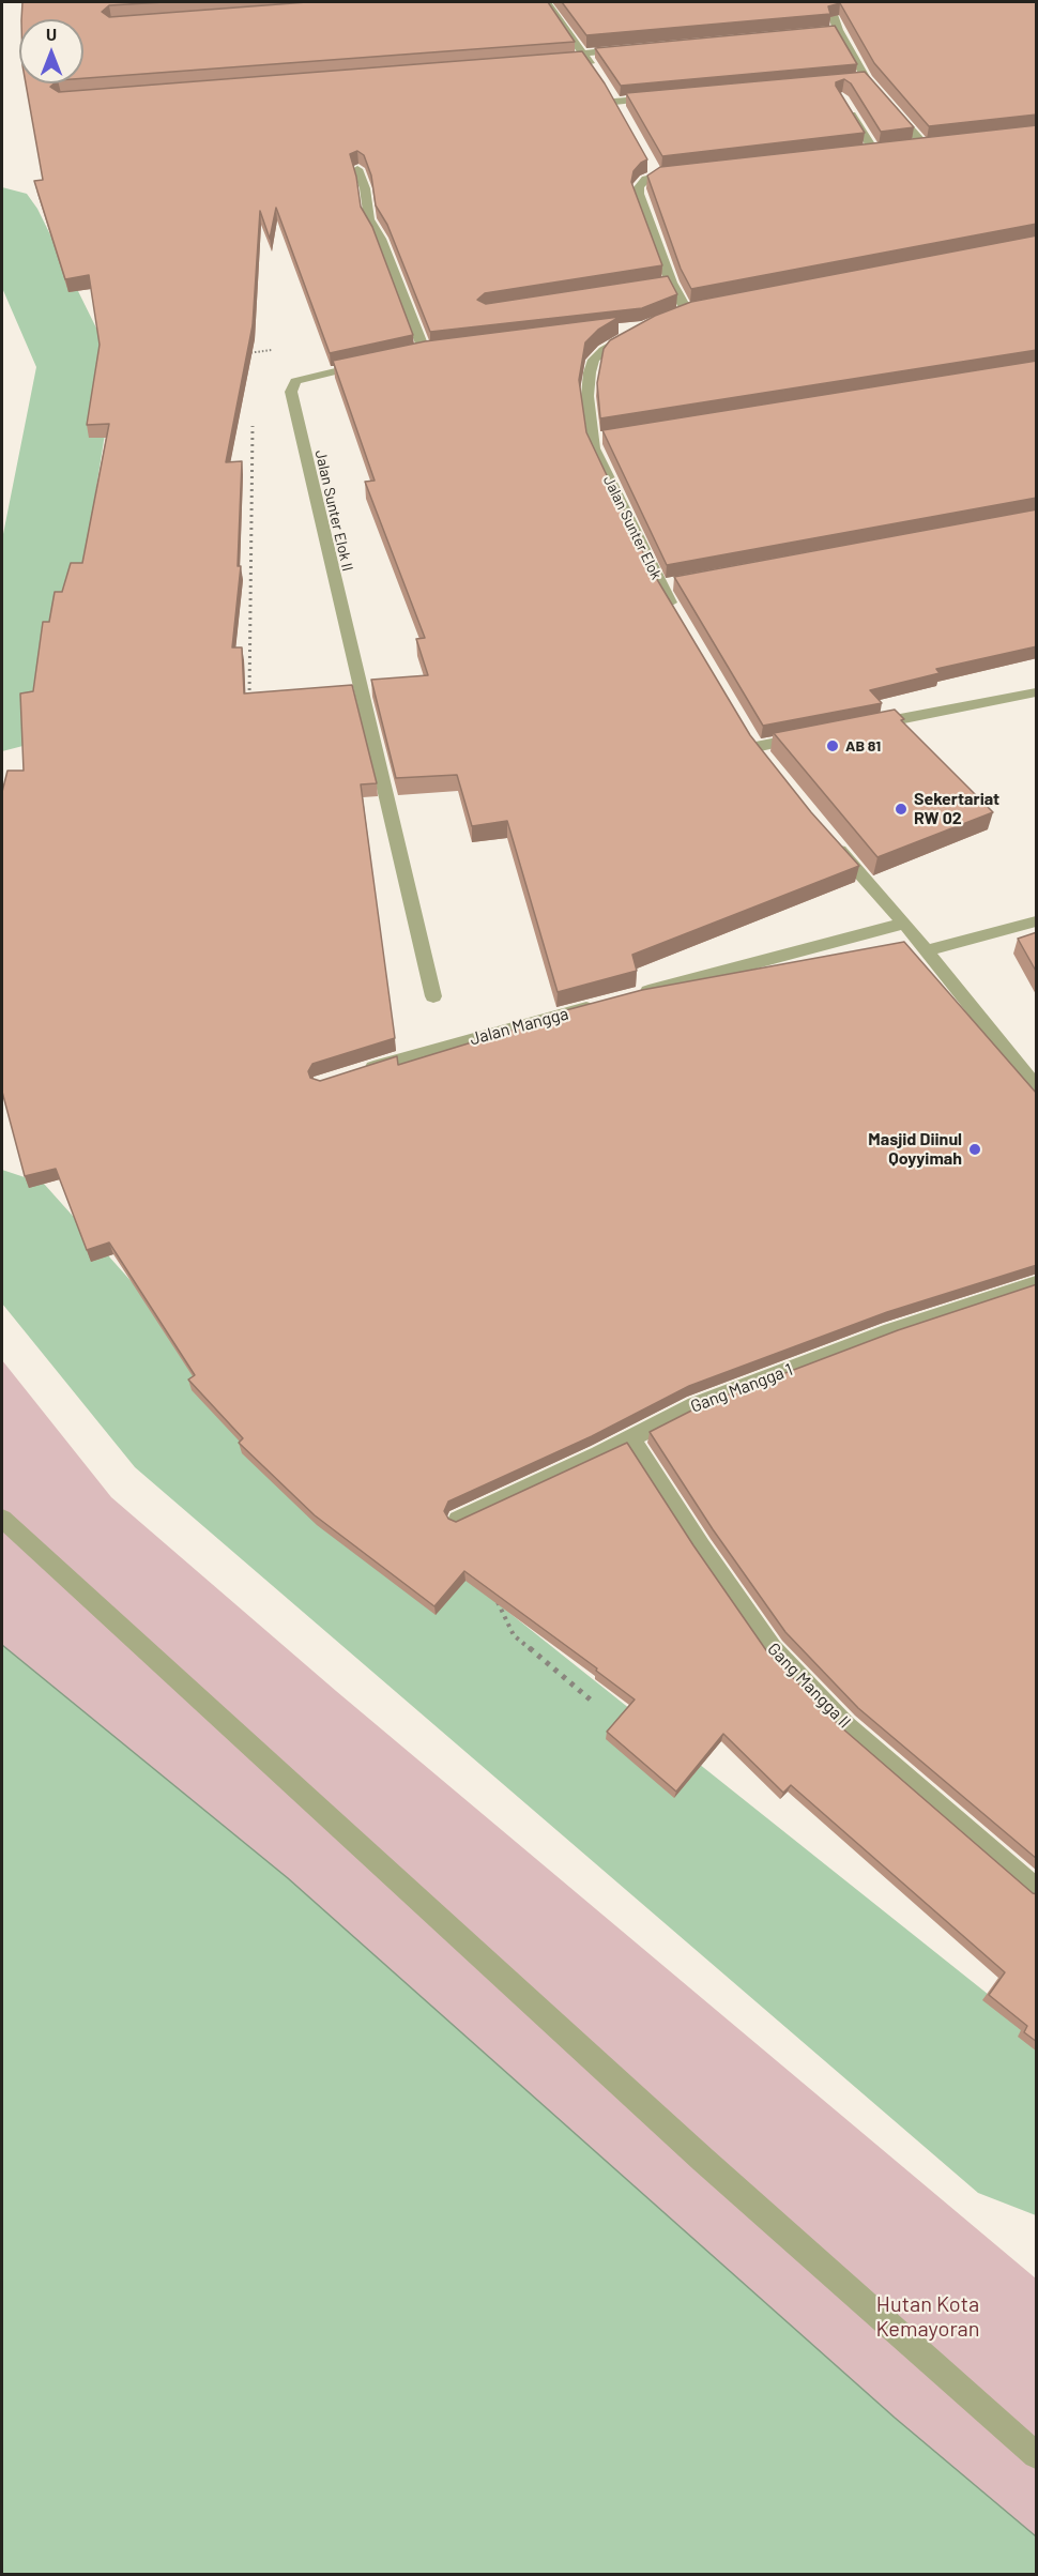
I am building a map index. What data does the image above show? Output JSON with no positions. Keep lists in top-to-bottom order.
{
  "streets": {
    "street": [
      "Jalan Sunter Elok II",
      "Jalan Sunter Elok",
      "Jalan Mangga",
      "Gang Mangga 1",
      "Gang Mangga II"
    ]
  },
  "crossings": [
    ["Gang Mangga 1", "Gang Mangga II"]
  ],
  "parks": ["Hutan Kota Kemayoran"],
  "places": ["AB 81", "Sekertariat RW 02", "Masjid Diinul Qoyyimah"],
  "north": "top"
}
